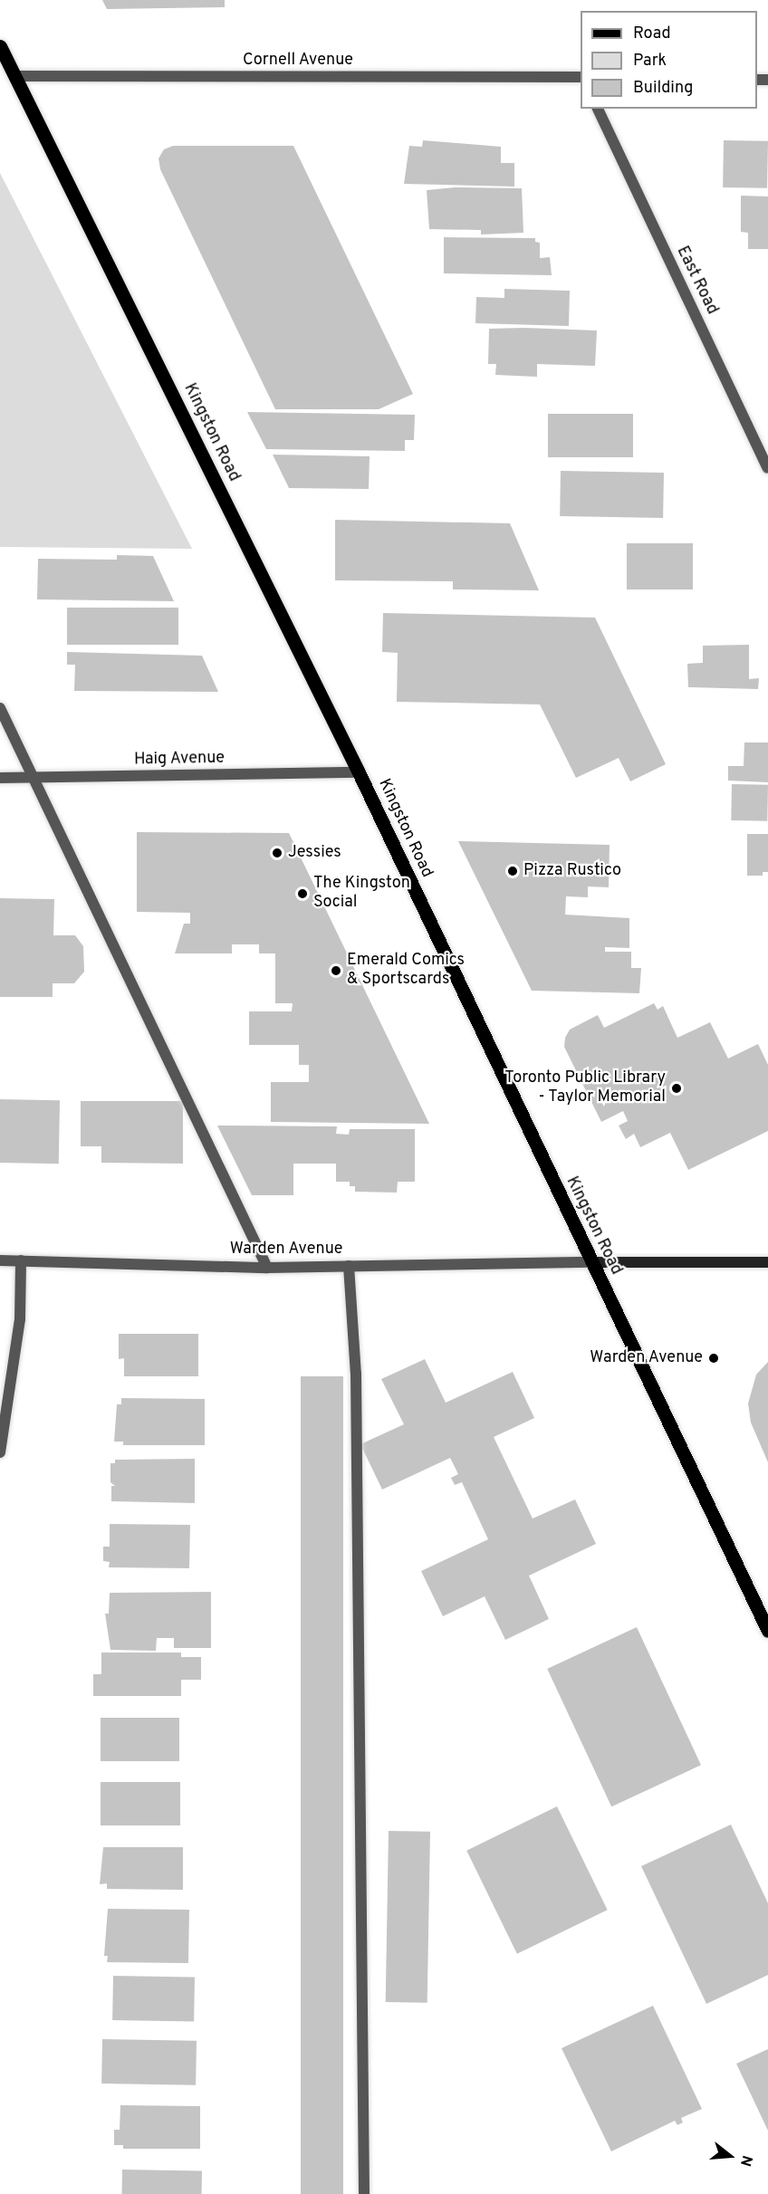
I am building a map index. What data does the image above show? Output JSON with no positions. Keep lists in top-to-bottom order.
{
  "streets": {
    "main road": ["Kingston Road", "Warden Avenue"],
    "street": ["Cornell Avenue", "East Road", "Haig Avenue"]
  },
  "crossings": [
    ["Cornell Avenue", "Kingston Road"],
    ["Kingston Road", "Haig Avenue"],
    ["Kingston Road", "Warden Avenue"]
  ],
  "places": [
    "Jessies",
    "Pizza Rustico",
    "The Kingston Social",
    "Emerald Comics & Sportscards",
    "Toronto Public Library - Taylor Memorial",
    "Warden Avenue"
  ],
  "legend": ["Road", "Park", "Building"],
  "north": "right"
}
